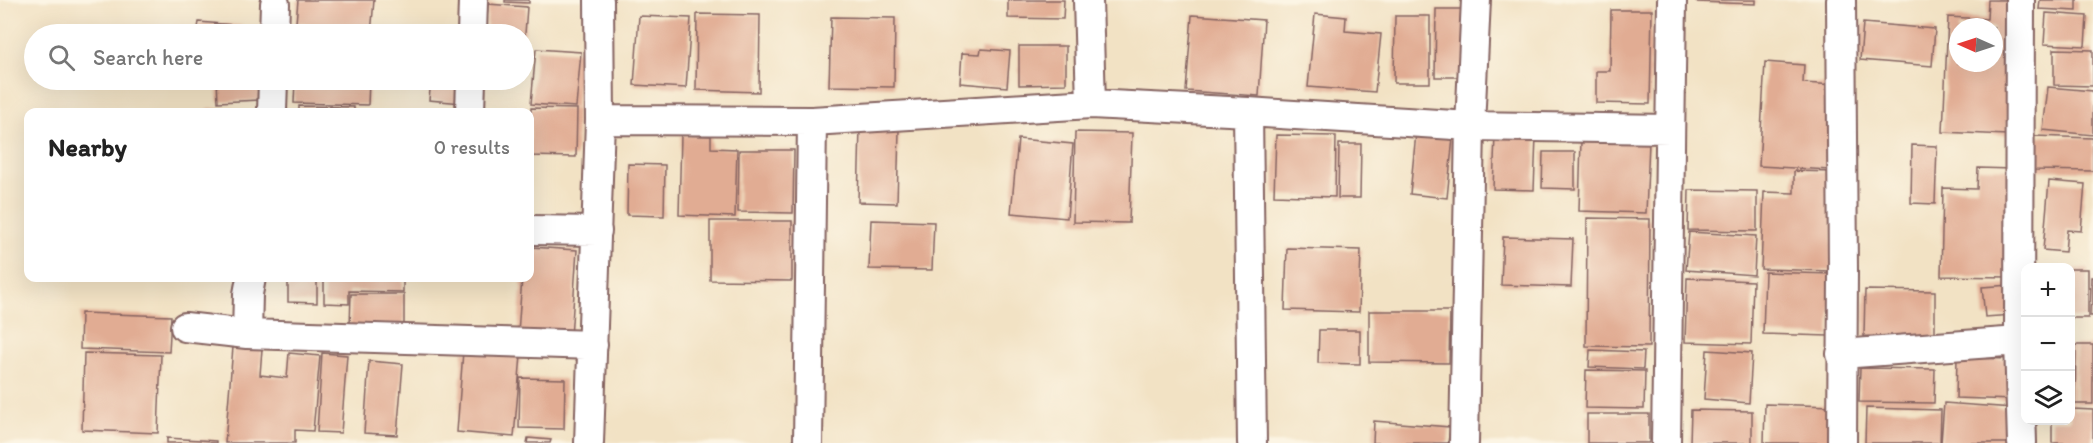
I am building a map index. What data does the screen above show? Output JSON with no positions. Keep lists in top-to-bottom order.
{
  "north": "left",
  "page": {
    "search": "Search here",
    "heading": ["Nearby", "0 results"],
    "map_buttons": ["+", "−"]
  }
}
